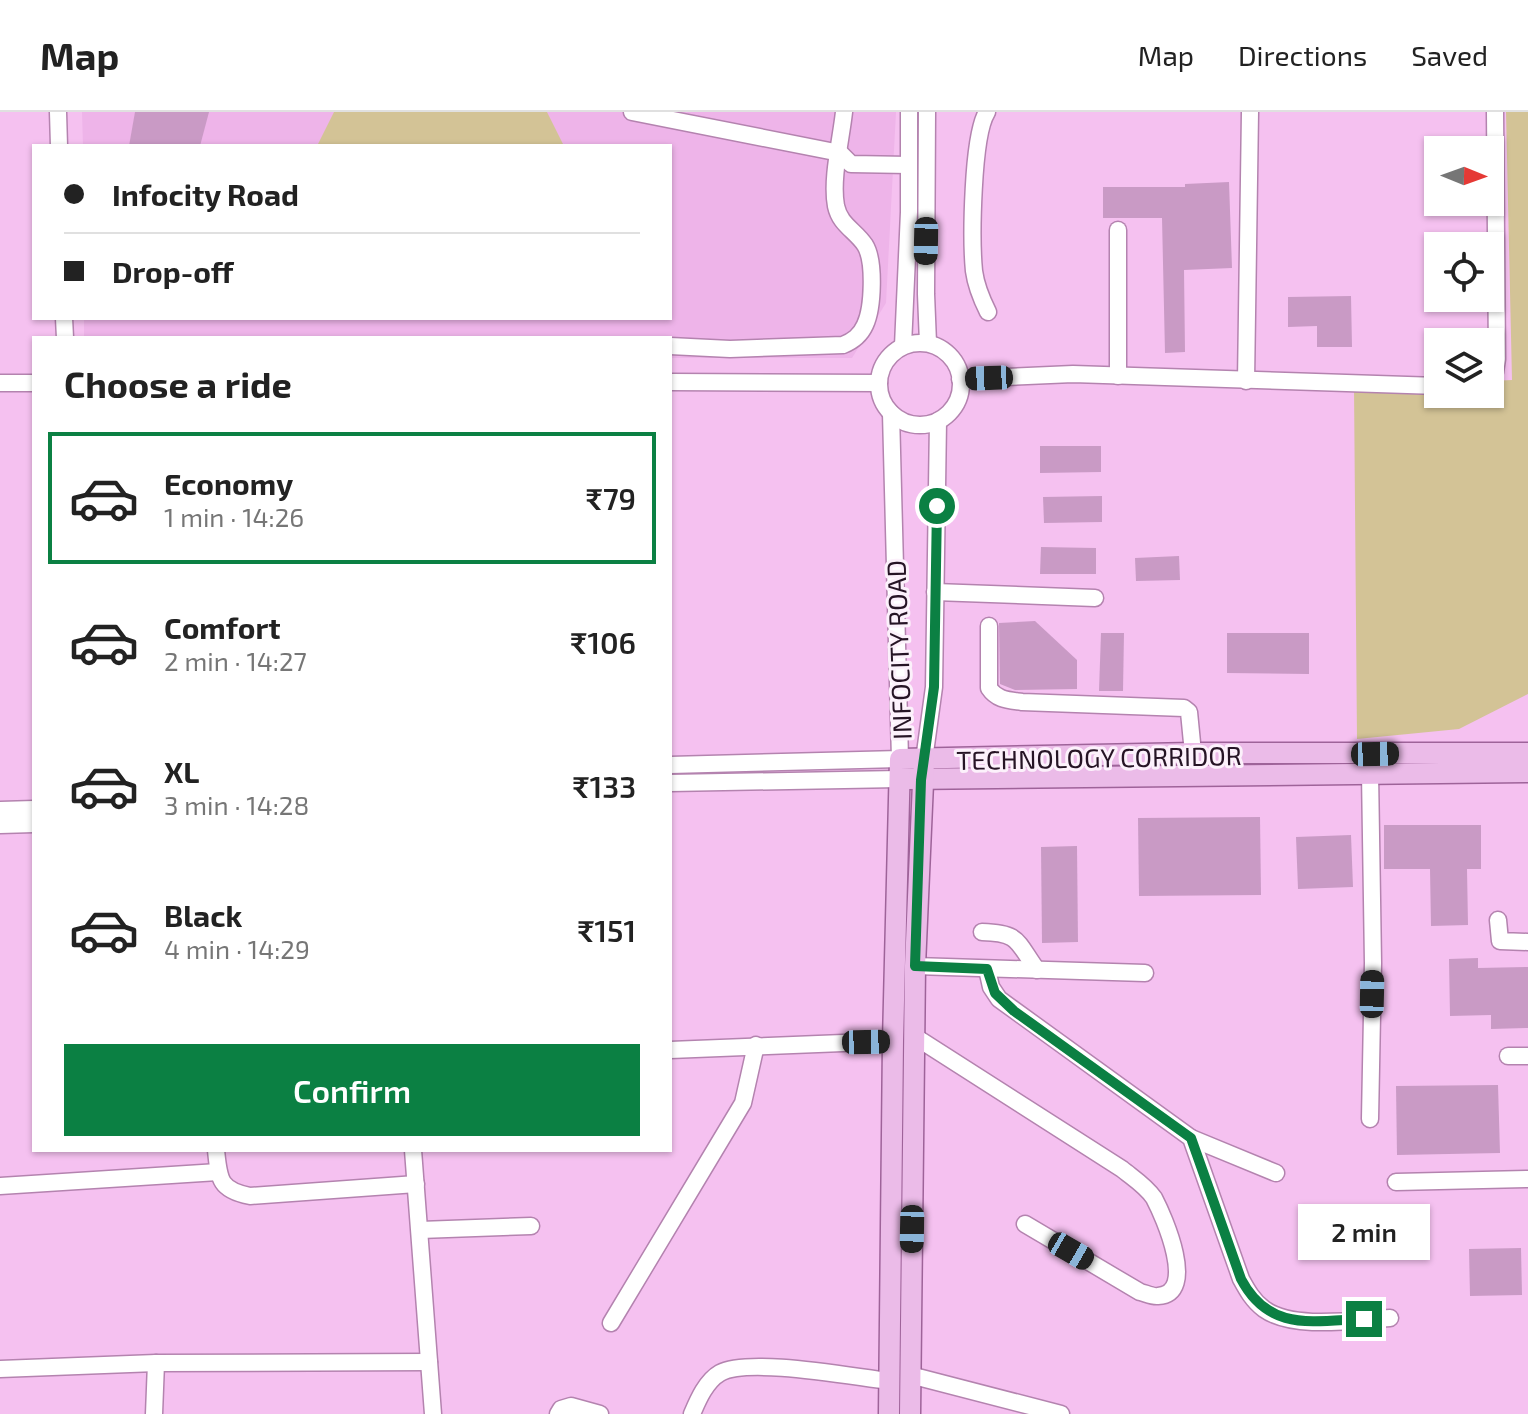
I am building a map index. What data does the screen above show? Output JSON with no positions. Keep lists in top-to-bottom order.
{
  "streets": {
    "main road": ["INFOCITY ROAD", "TECHNOLOGY CORRIDOR"]
  },
  "crossings": [
    ["INFOCITY ROAD", "TECHNOLOGY CORRIDOR"]
  ],
  "north": "right",
  "page": {
    "header": "Map",
    "nav": ["Map", "Directions", "Saved"],
    "banner": ["Infocity Road", "Drop-off"],
    "heading": "Choose a ride",
    "list": [
      {
        "name": "Economy",
        "note": "1 min · 14:26",
        "value": "₹79"
      },
      {
        "name": "Comfort",
        "note": "2 min · 14:27",
        "value": "₹106"
      },
      {
        "name": "XL",
        "note": "3 min · 14:28",
        "value": "₹133"
      },
      {
        "name": "Black",
        "note": "4 min · 14:29",
        "value": "₹151"
      }
    ],
    "buttons": "Confirm",
    "bubble": "2 min"
  }
}
